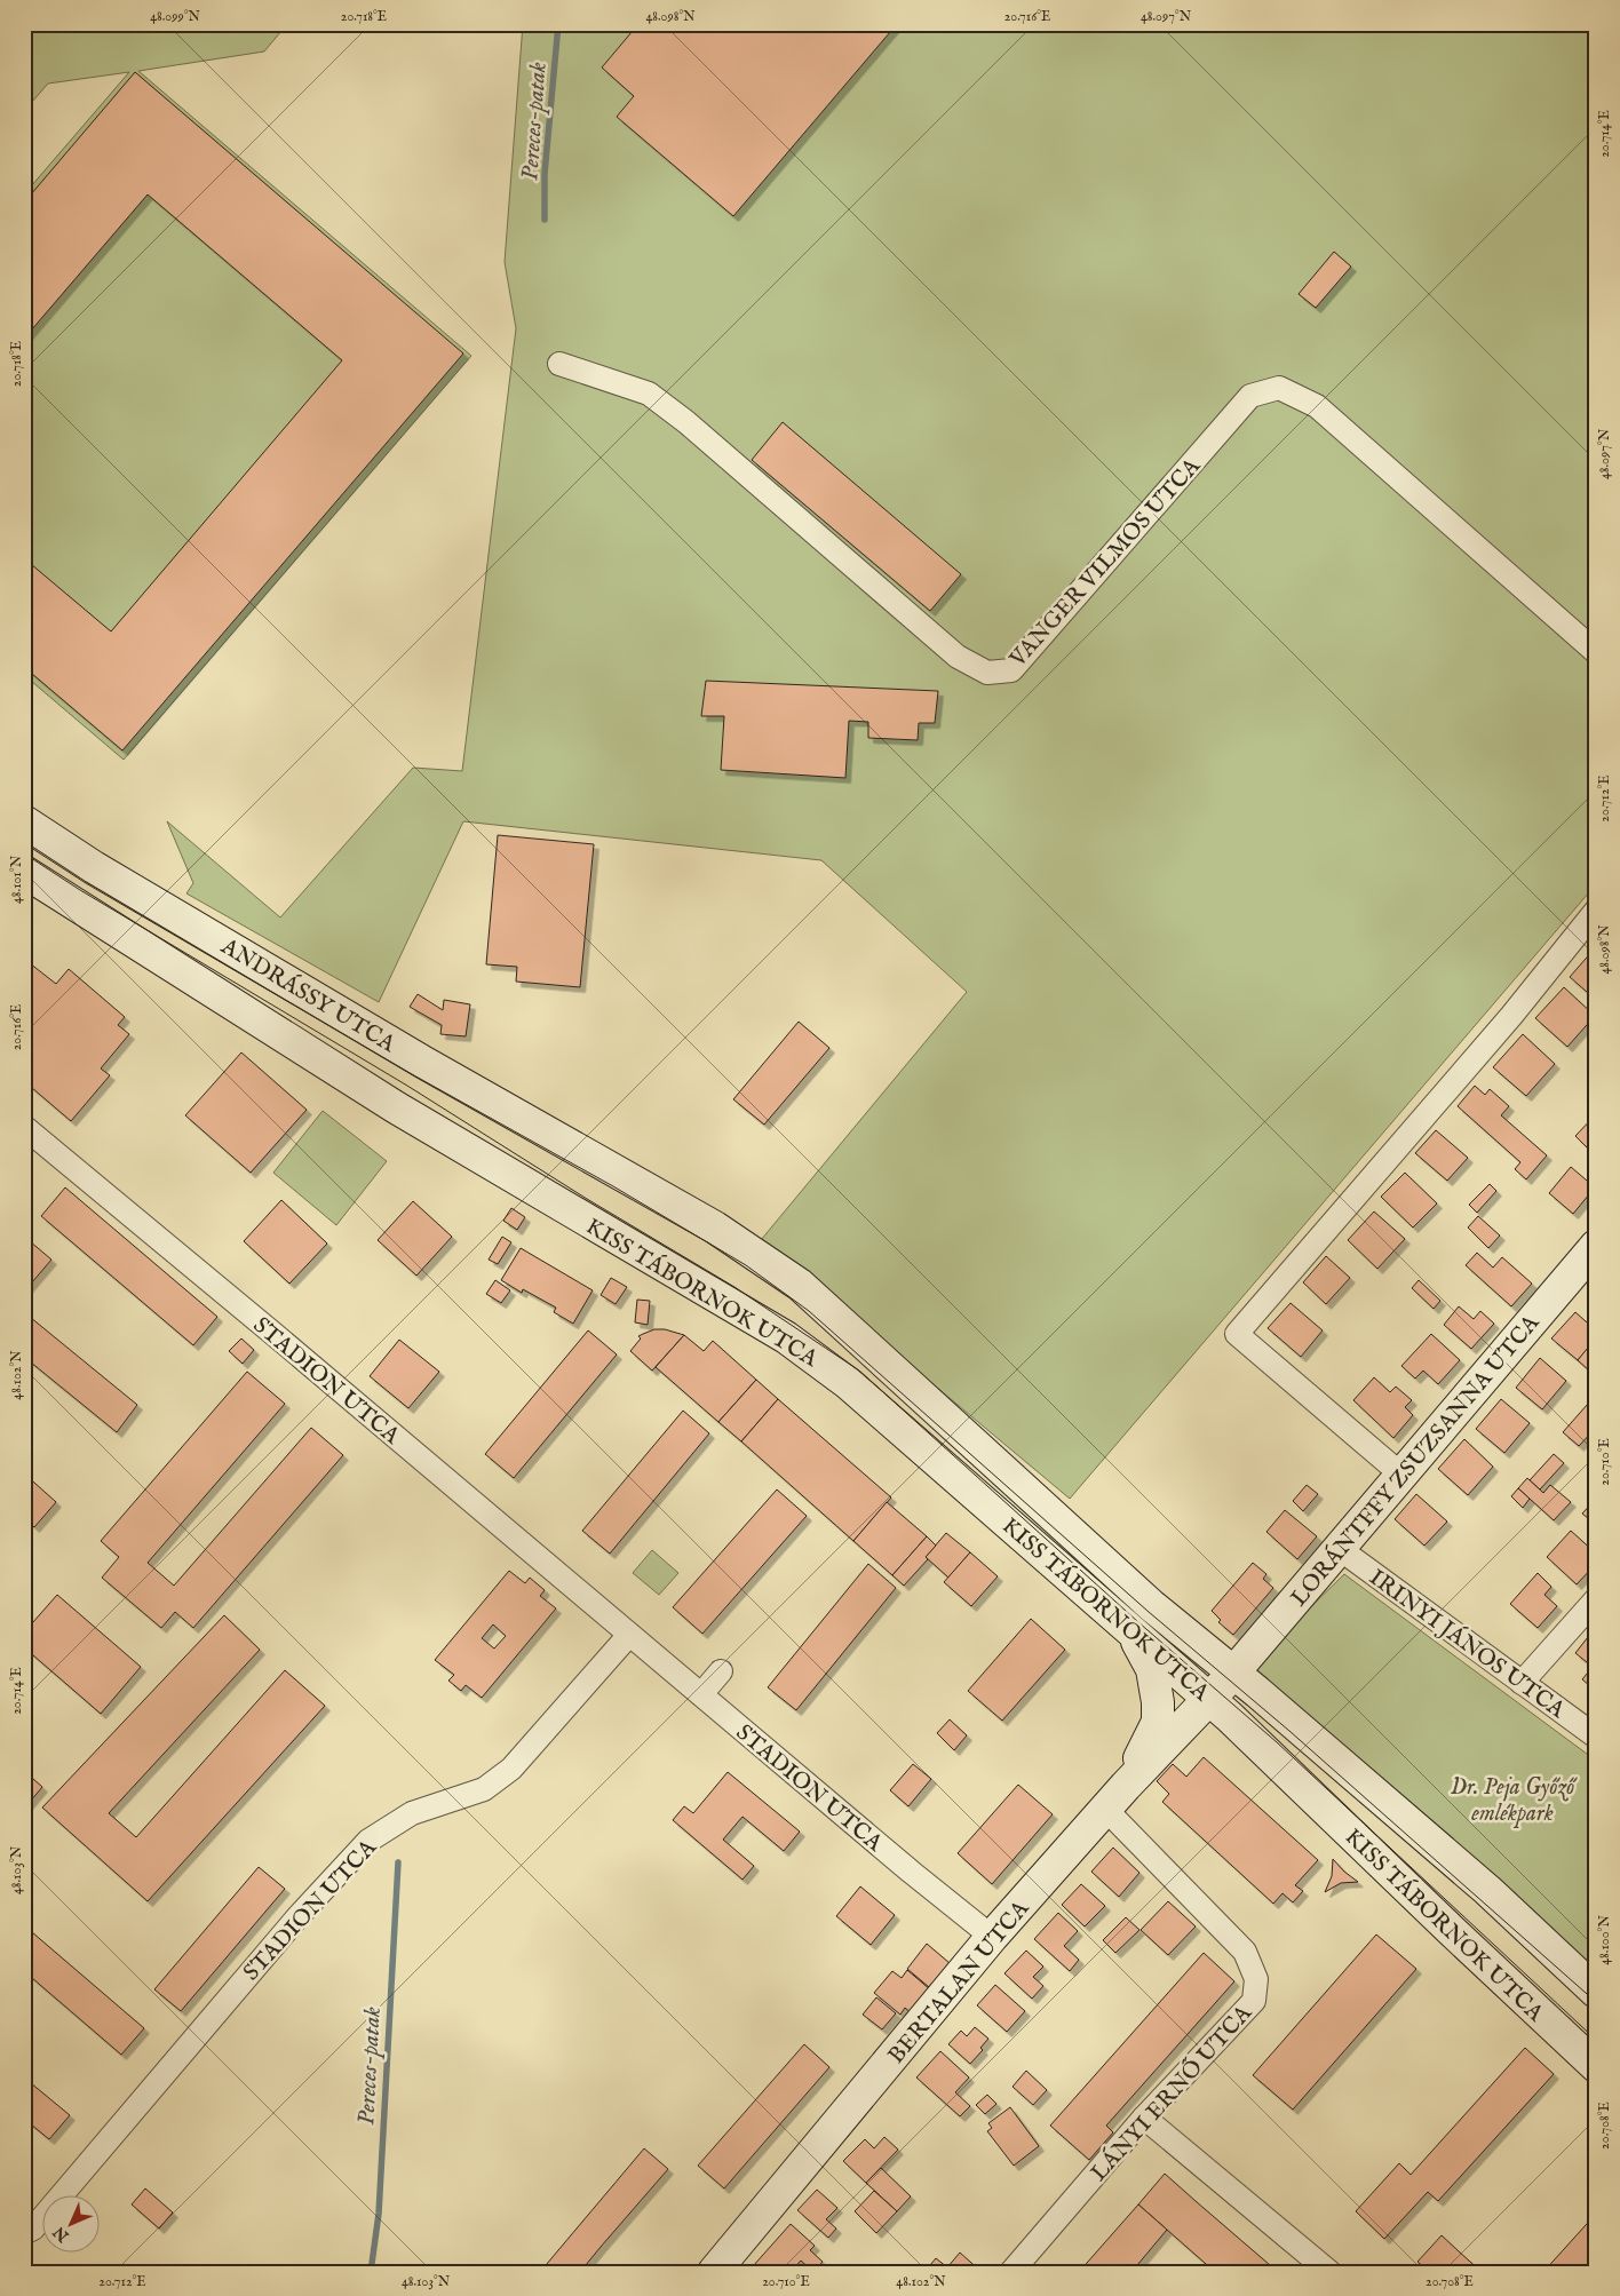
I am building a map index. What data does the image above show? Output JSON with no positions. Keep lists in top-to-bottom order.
{
  "streets": {
    "main road": [
      "ANDRÁSSY UTCA",
      "KISS TÁBORNOK UTCA",
      "LORÁNTFFY ZSUZSANNA UTCA",
      "BERTALAN UTCA"
    ],
    "street": [
      "VANGER VILMOS UTCA",
      "STADION UTCA",
      "IRINYI JÁNOS UTCA",
      "LÁNYI ERNŐ UTCA"
    ]
  },
  "crossings": [
    ["ANDRÁSSY UTCA", "KISS TÁBORNOK UTCA"],
    ["KISS TÁBORNOK UTCA", "LORÁNTFFY ZSUZSANNA UTCA"],
    ["KISS TÁBORNOK UTCA", "BERTALAN UTCA"],
    ["STADION UTCA", "BERTALAN UTCA"],
    ["LORÁNTFFY ZSUZSANNA UTCA", "IRINYI JÁNOS UTCA"],
    ["LORÁNTFFY ZSUZSANNA UTCA", "BERTALAN UTCA"],
    ["BERTALAN UTCA", "LÁNYI ERNŐ UTCA"]
  ],
  "water": ["Pereces-patak"],
  "parks": ["Dr. Peja Győző emlékpark"],
  "north": "bottom left",
  "coordinates": [
    "48.099°N",
    "20.718°E",
    "48.098°N",
    "20.716°E",
    "48.097°N",
    "20.714°E",
    "20.712°E",
    "48.101°N",
    "48.102°N",
    "20.710°E",
    "48.103°N",
    "48.100°N",
    "20.708°E"
  ]
}
